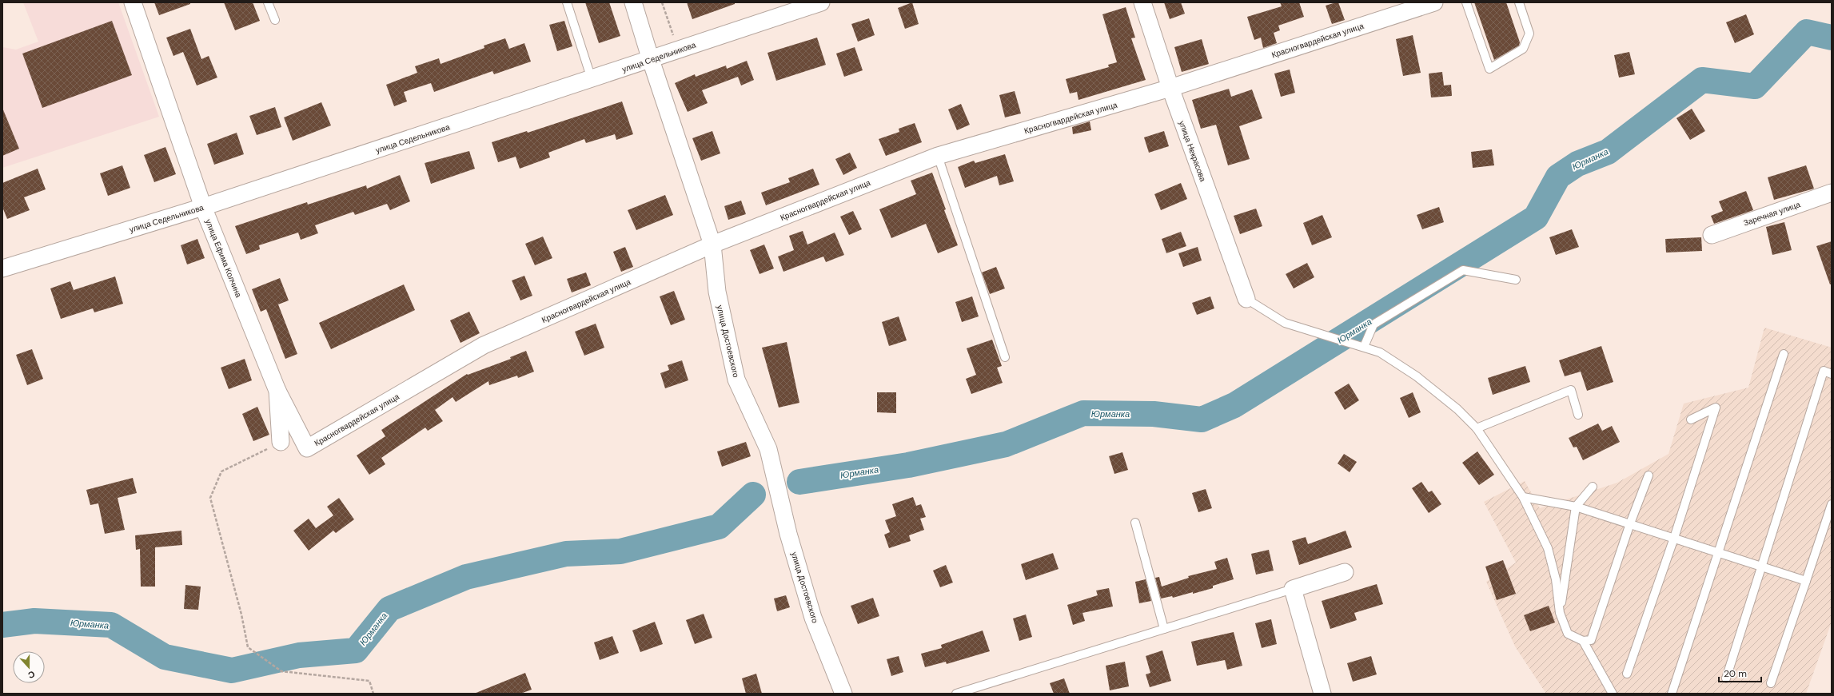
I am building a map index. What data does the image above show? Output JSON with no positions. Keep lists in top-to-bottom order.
{
  "streets": {
    "street": [
      "Красногвардейская улица",
      "улица Седельникова",
      "улица Некрасова",
      "Заречная улица",
      "улица Ефима Колчина",
      "улица Достоевского"
    ]
  },
  "crossings": [
    ["Красногвардейская улица", "улица Некрасова"],
    ["Красногвардейская улица", "улица Ефима Колчина"],
    ["Красногвардейская улица", "улица Достоевского"],
    ["улица Седельникова", "улица Ефима Колчина"],
    ["улица Седельникова", "улица Достоевского"]
  ],
  "water": ["Юрманка"],
  "scale_bar": "20 m",
  "north": "bottom"
}
